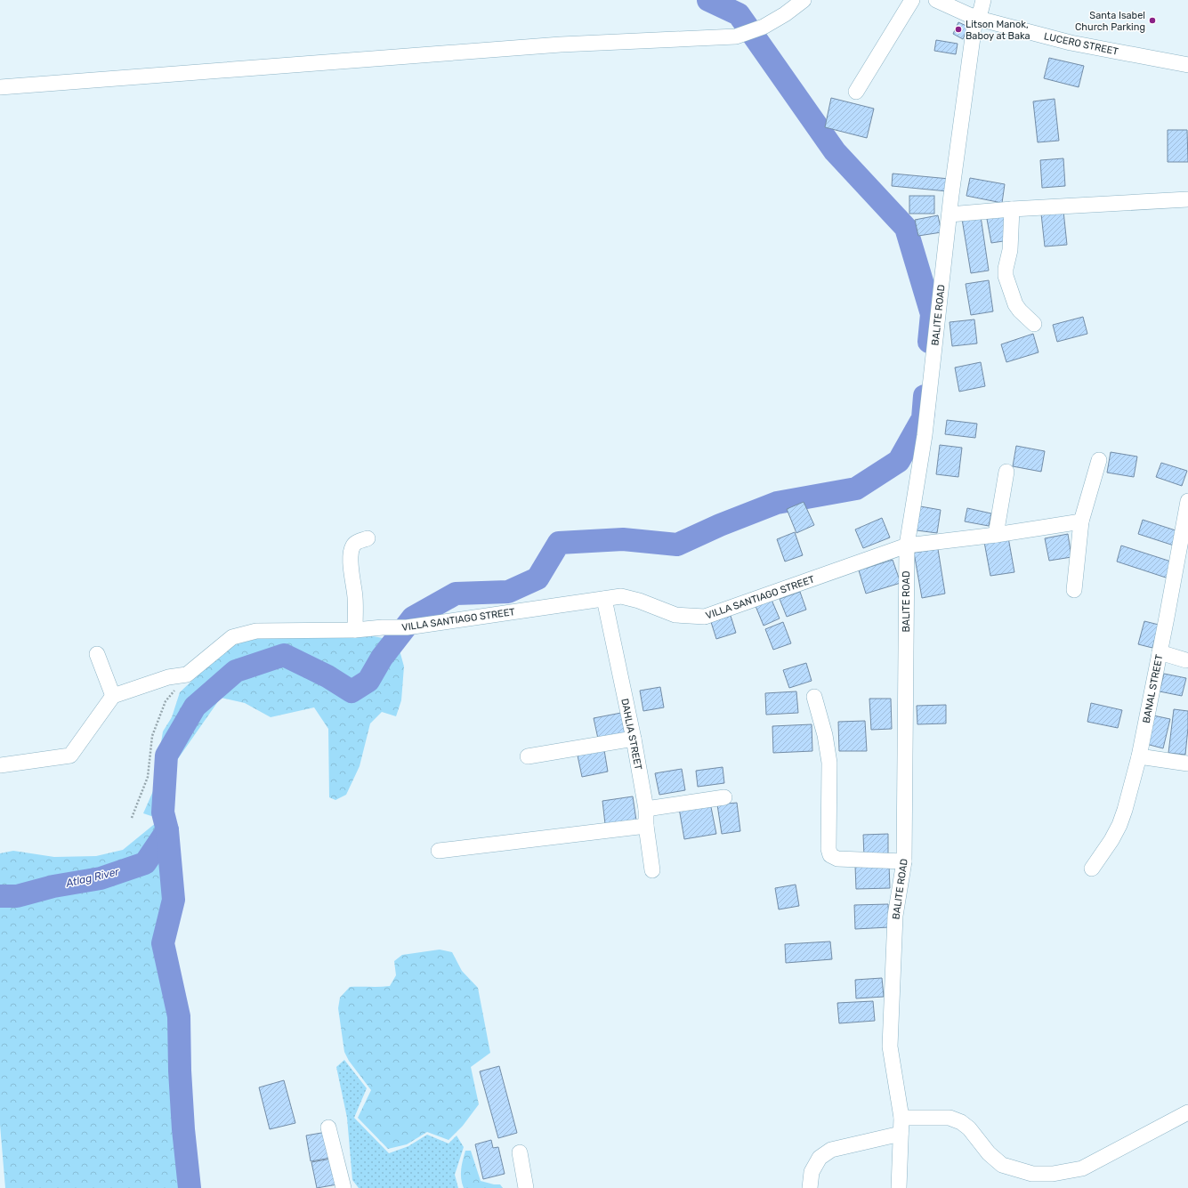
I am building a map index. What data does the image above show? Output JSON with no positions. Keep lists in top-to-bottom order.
{
  "streets": {
    "street": [
      "LUCERO STREET",
      "BALITE ROAD",
      "VILLA SANTIAGO STREET",
      "BANAL STREET",
      "DAHLIA STREET"
    ]
  },
  "crossings": [
    ["LUCERO STREET", "BALITE ROAD"],
    ["BALITE ROAD", "VILLA SANTIAGO STREET"],
    ["VILLA SANTIAGO STREET", "DAHLIA STREET"]
  ],
  "water": ["Atlag River"],
  "places": ["Santa Isabel Church Parking", "Litson Manok, Baboy at Baka"]
}
